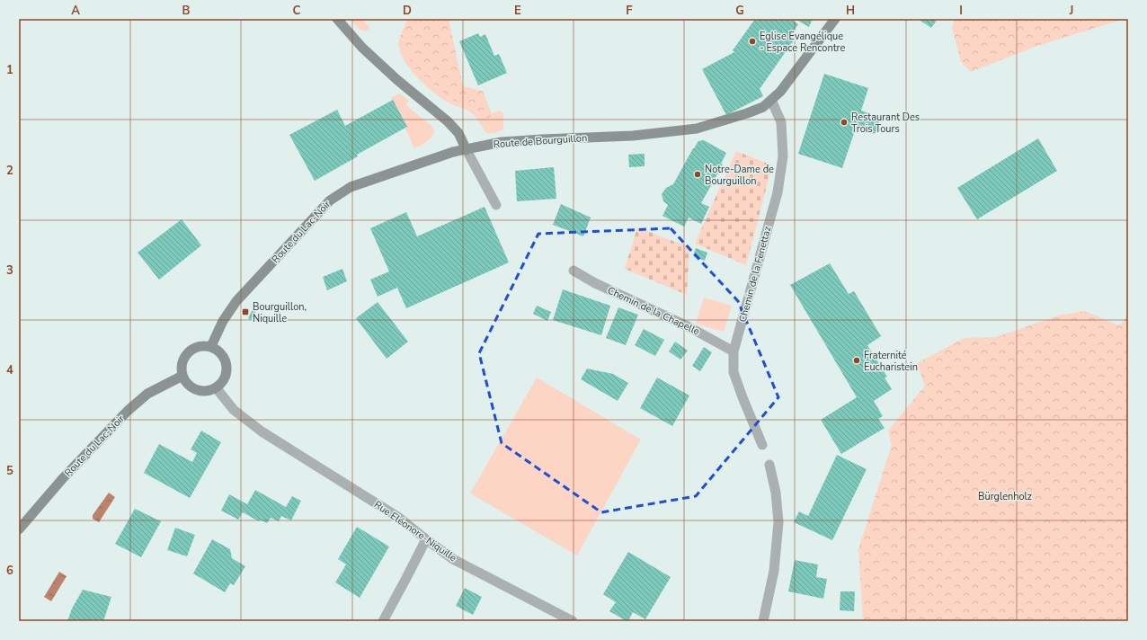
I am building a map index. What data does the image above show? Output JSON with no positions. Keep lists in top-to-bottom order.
{
  "streets": {
    "main road": ["Route de Bourguillon", "Route du Lac-Noir"],
    "street": ["Chemin de la Fenettaz", "Chemin de la Chapelle", "Rue Eléonore-Niquille"]
  },
  "crossings": [
    ["Route de Bourguillon", "Route du Lac-Noir"],
    ["Route de Bourguillon", "Chemin de la Fenettaz"],
    ["Route du Lac-Noir", "Rue Eléonore-Niquille"],
    ["Chemin de la Fenettaz", "Chemin de la Chapelle"]
  ],
  "parks": ["Bürglenholz"],
  "places": {
    "other": [
      "Eglise Evangélique - Espace Rencontre",
      "Restaurant Des Trois Tours",
      "Notre-Dame de Bourguillon",
      "Fraternité Eucharistein"
    ],
    "transit": ["Bourguillon, Niquille"]
  },
  "grid": {
    "columns": [
      "A",
      "B",
      "C",
      "D",
      "E",
      "F",
      "G",
      "H",
      "I",
      "J"
    ],
    "rows": [
      "1",
      "2",
      "3",
      "4",
      "5",
      "6"
    ]
  }
}
